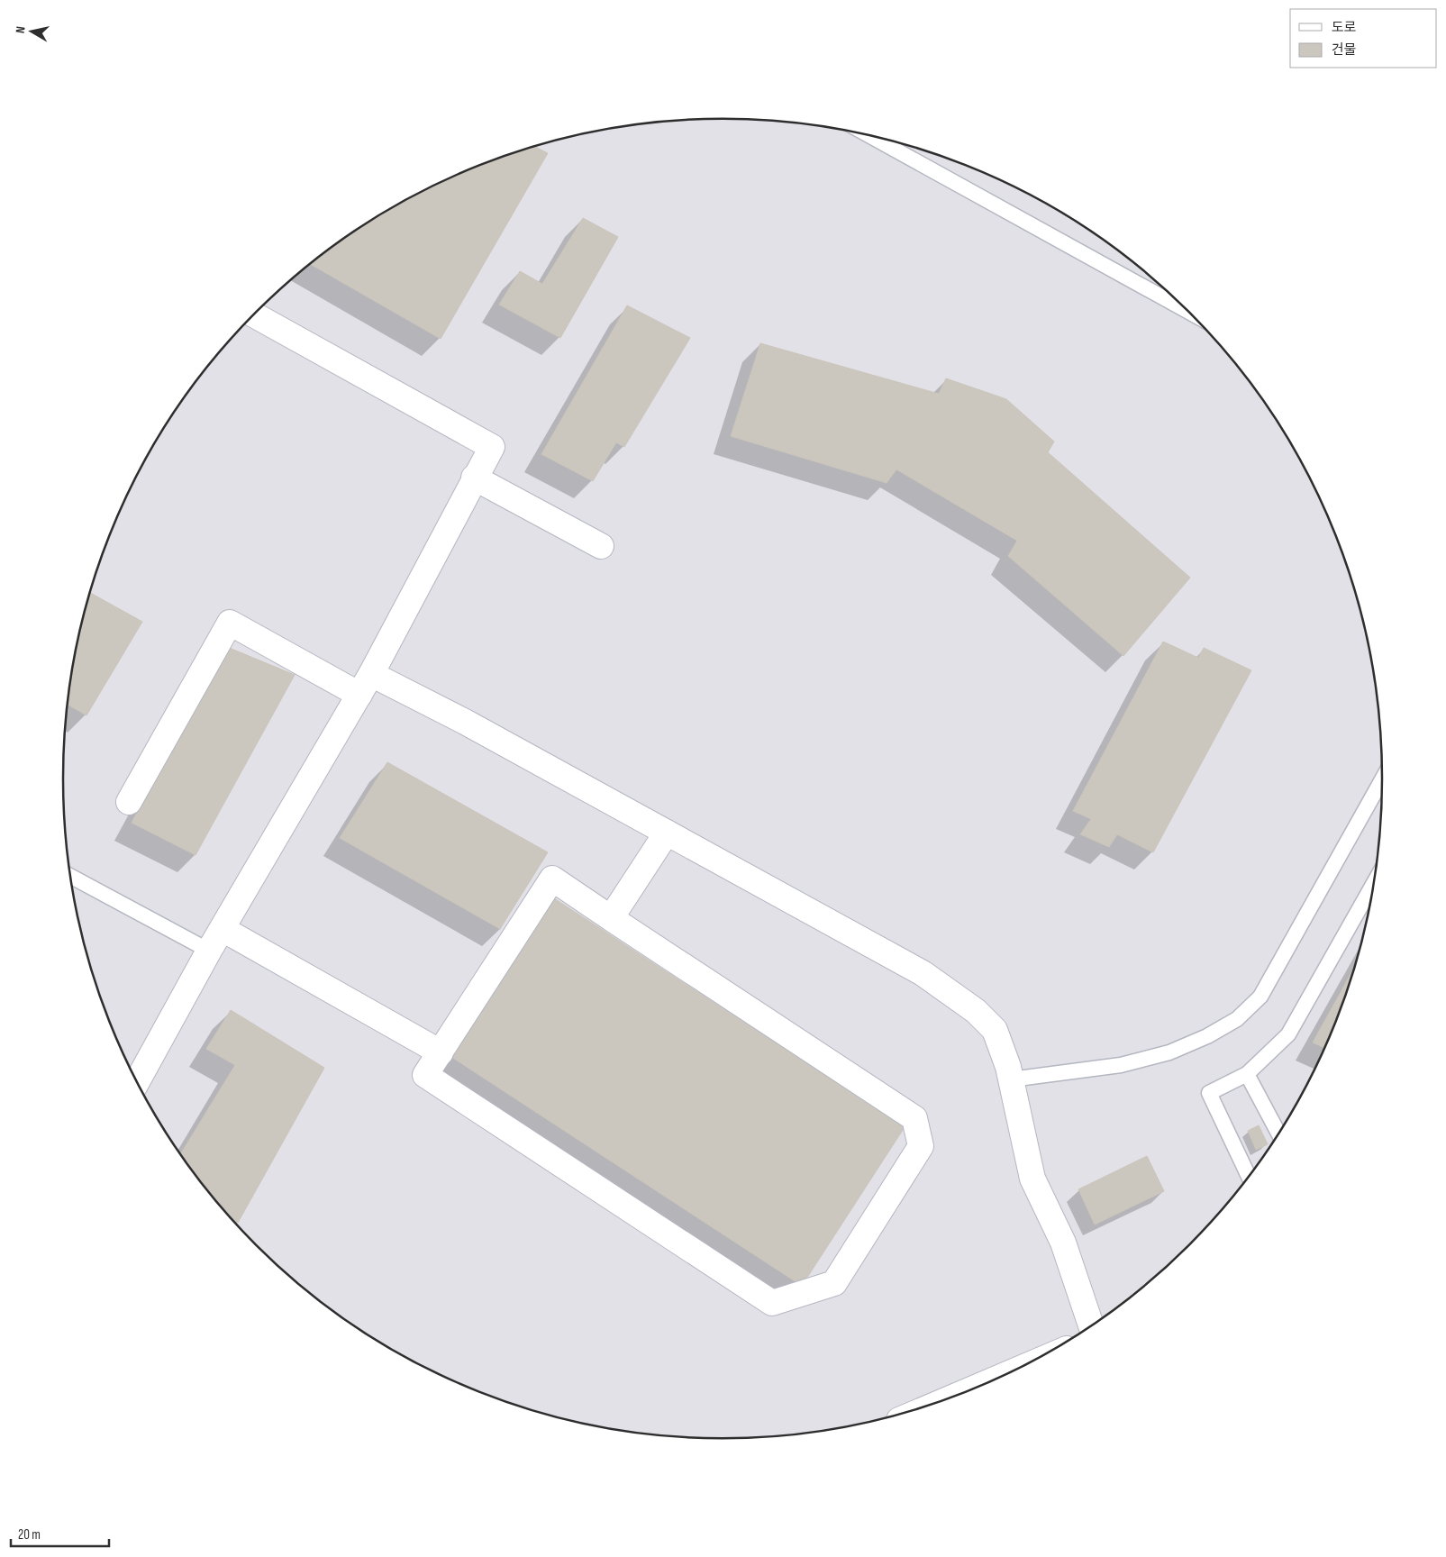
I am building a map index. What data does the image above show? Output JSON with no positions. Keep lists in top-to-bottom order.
{
  "legend": ["도로", "건물"],
  "scale_bar": "20 m",
  "north": "left"
}
